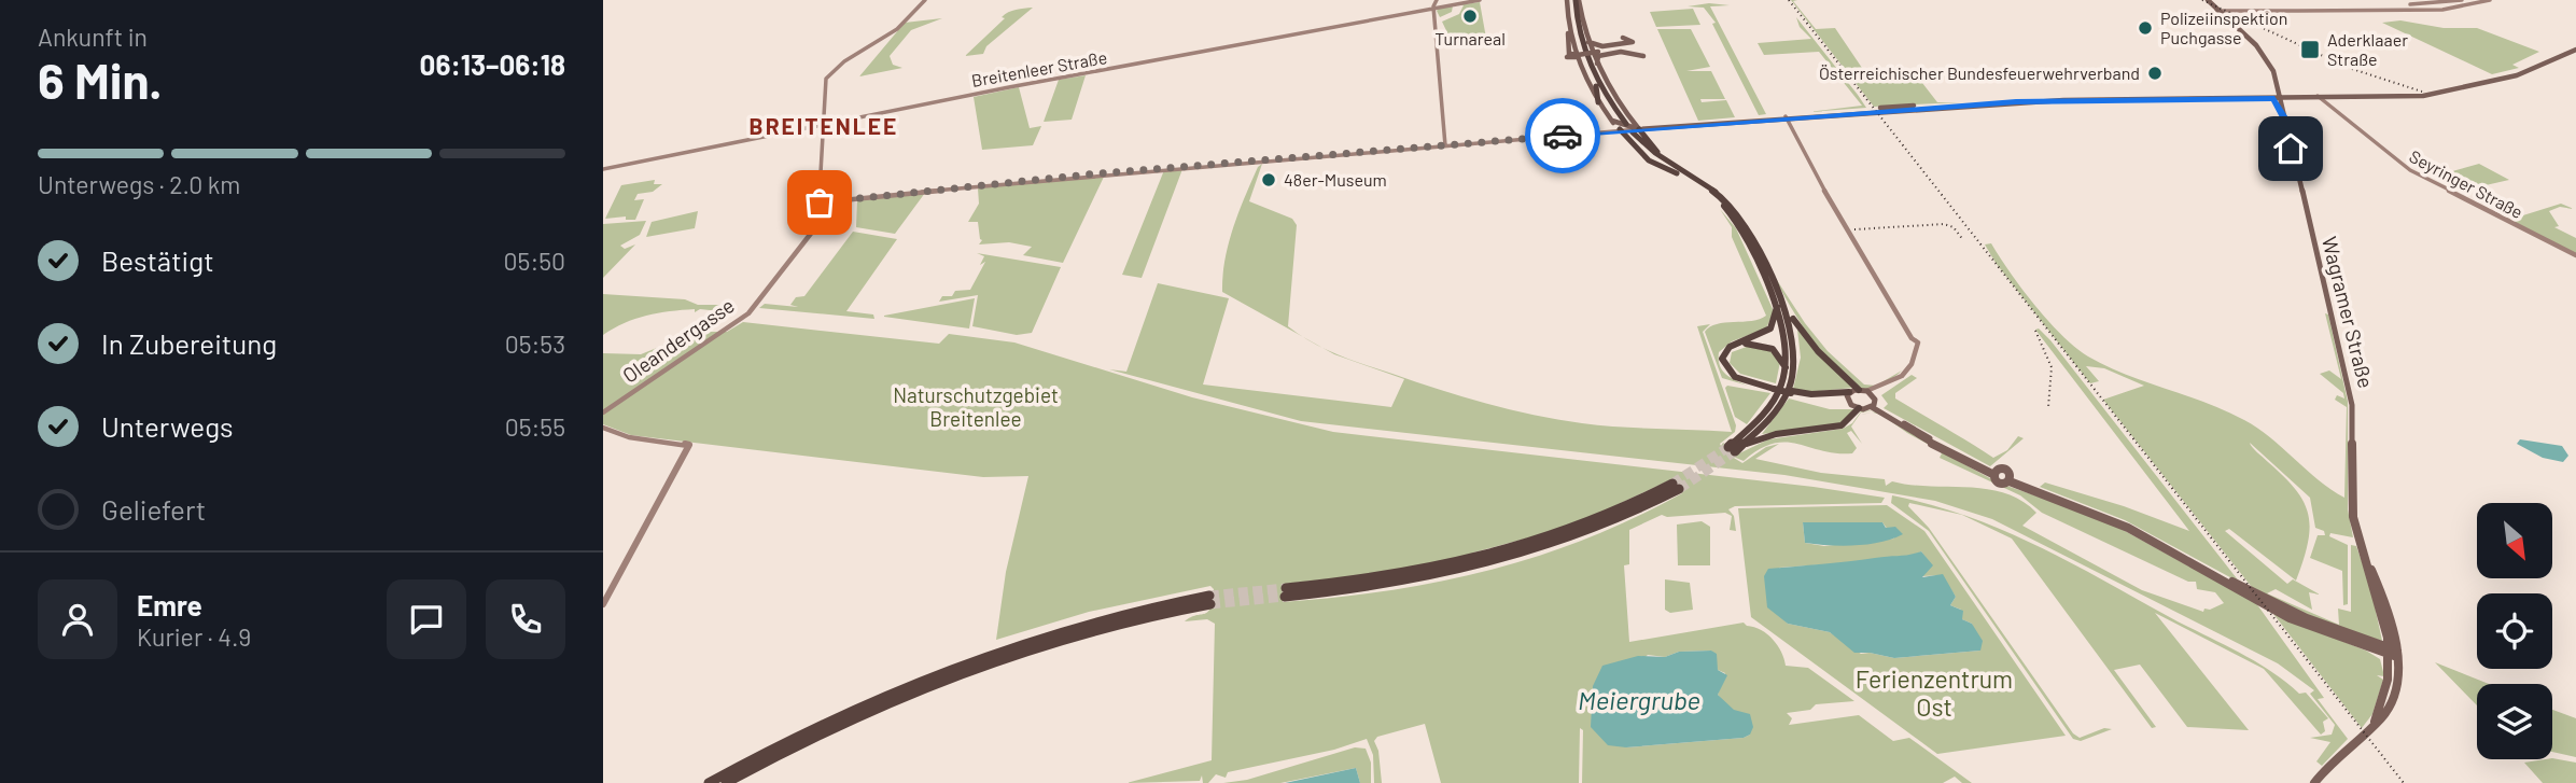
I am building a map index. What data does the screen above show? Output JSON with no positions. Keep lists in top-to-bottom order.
{
  "streets": {
    "main road": ["Seyringer Straße", "Wagramer Straße"],
    "street": ["Breitenleer Straße", "Oleandergasse"]
  },
  "crossings": [
    ["Breitenleer Straße", "Oleandergasse"]
  ],
  "districts": ["BREITENLEE"],
  "water": ["Meiergrube"],
  "parks": ["Naturschutzgebiet Breitenlee", "Ferienzentrum Ost"],
  "places": {
    "other": [
      "Turnareal",
      "Polizeiinspektion Puchgasse",
      "Österreichischer Bundesfeuerwehrverband",
      "48er-Museum"
    ],
    "transit": ["Aderklaaer Straße"]
  },
  "north": "bottom right",
  "page": {
    "heading": ["6 Min.", "Ankunft in", "06:13–06:18"],
    "panel": ["Emre", "Kurier · 4.9"],
    "bar": "Unterwegs · 2.0 km",
    "list": [
      ["Bestätigt", "05:50"],
      ["In Zubereitung", "05:53"],
      ["Unterwegs", "05:55"],
      "Geliefert"
    ]
  }
}
